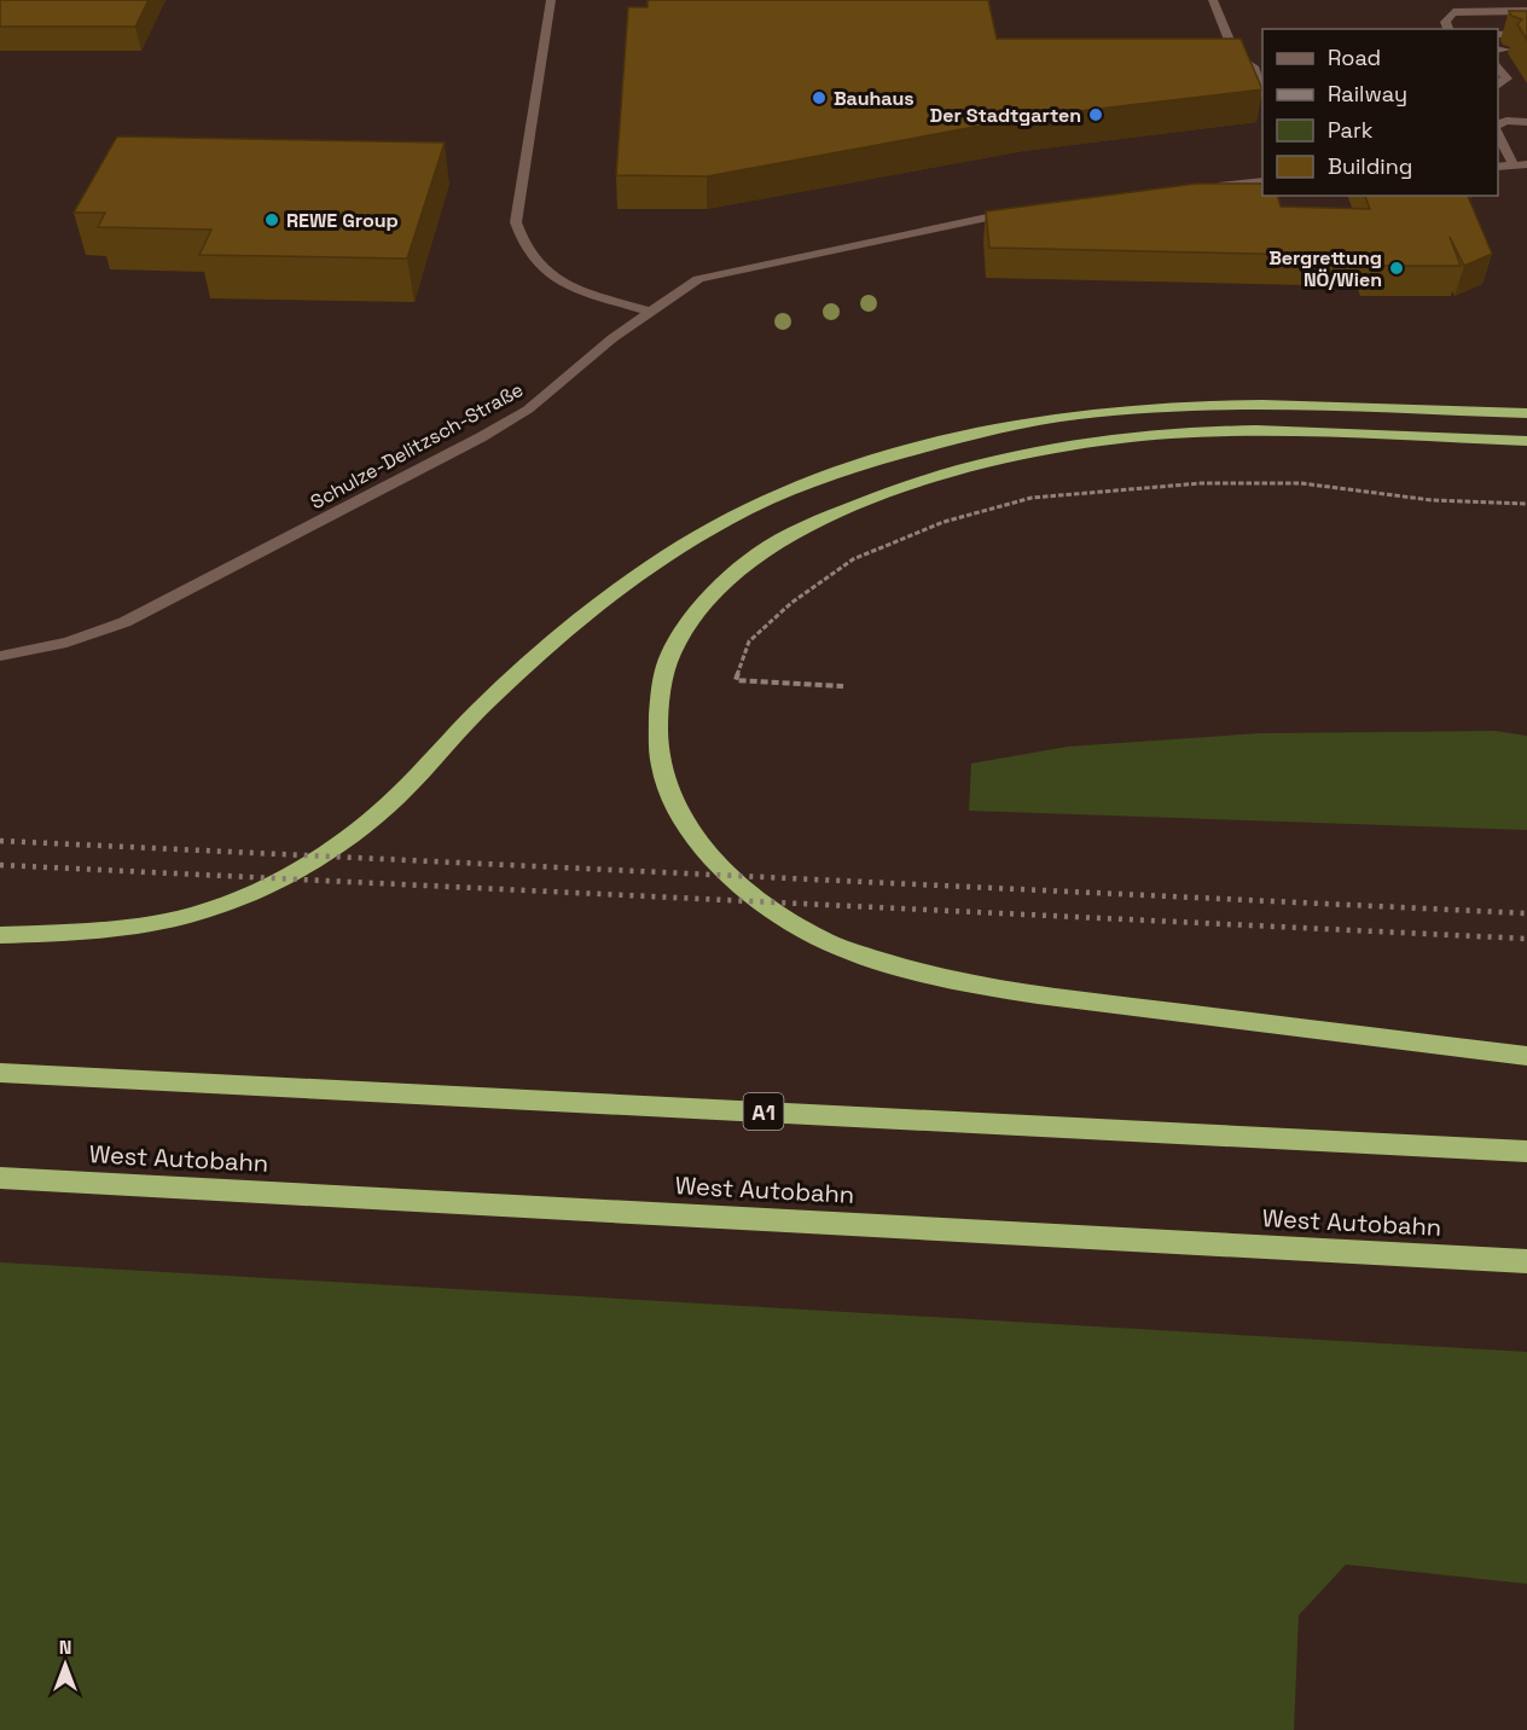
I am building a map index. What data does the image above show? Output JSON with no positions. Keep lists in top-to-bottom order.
{
  "streets": {
    "highway": ["A1", "West Autobahn"],
    "street": ["Schulze-Delitzsch-Straße"]
  },
  "places": [
    "Bauhaus",
    "Der Stadtgarten",
    "REWE Group",
    "Bergrettung NÖ/Wien"
  ],
  "legend": [
    "Road",
    "Railway",
    "Park",
    "Building"
  ],
  "north": "top"
}
